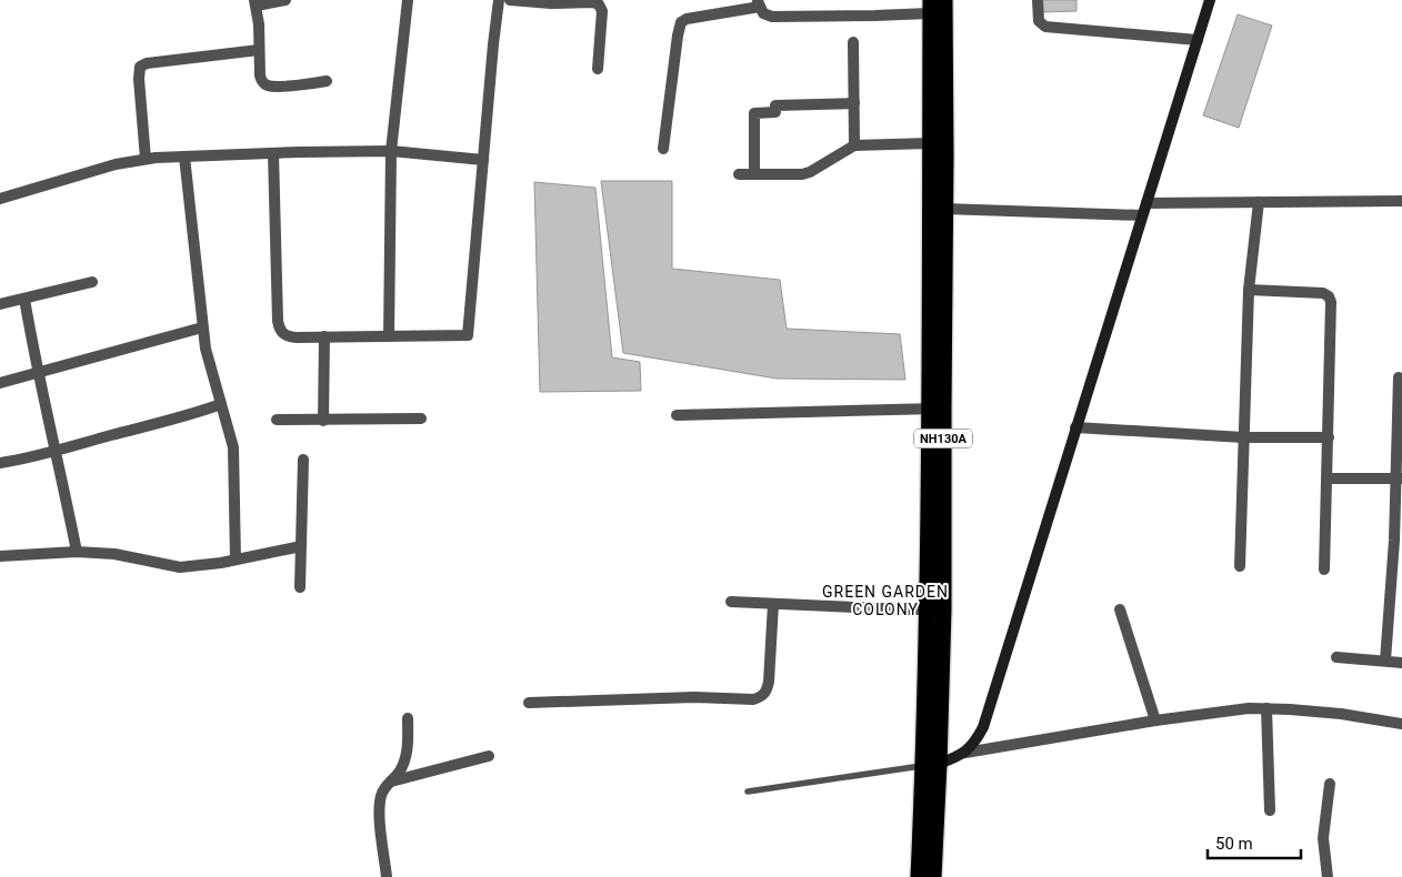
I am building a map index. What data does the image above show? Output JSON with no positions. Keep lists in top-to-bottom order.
{
  "streets": {
    "highway": ["NH130A"]
  },
  "districts": ["GREEN GARDEN COLONY"],
  "scale_bar": "50 m"
}
